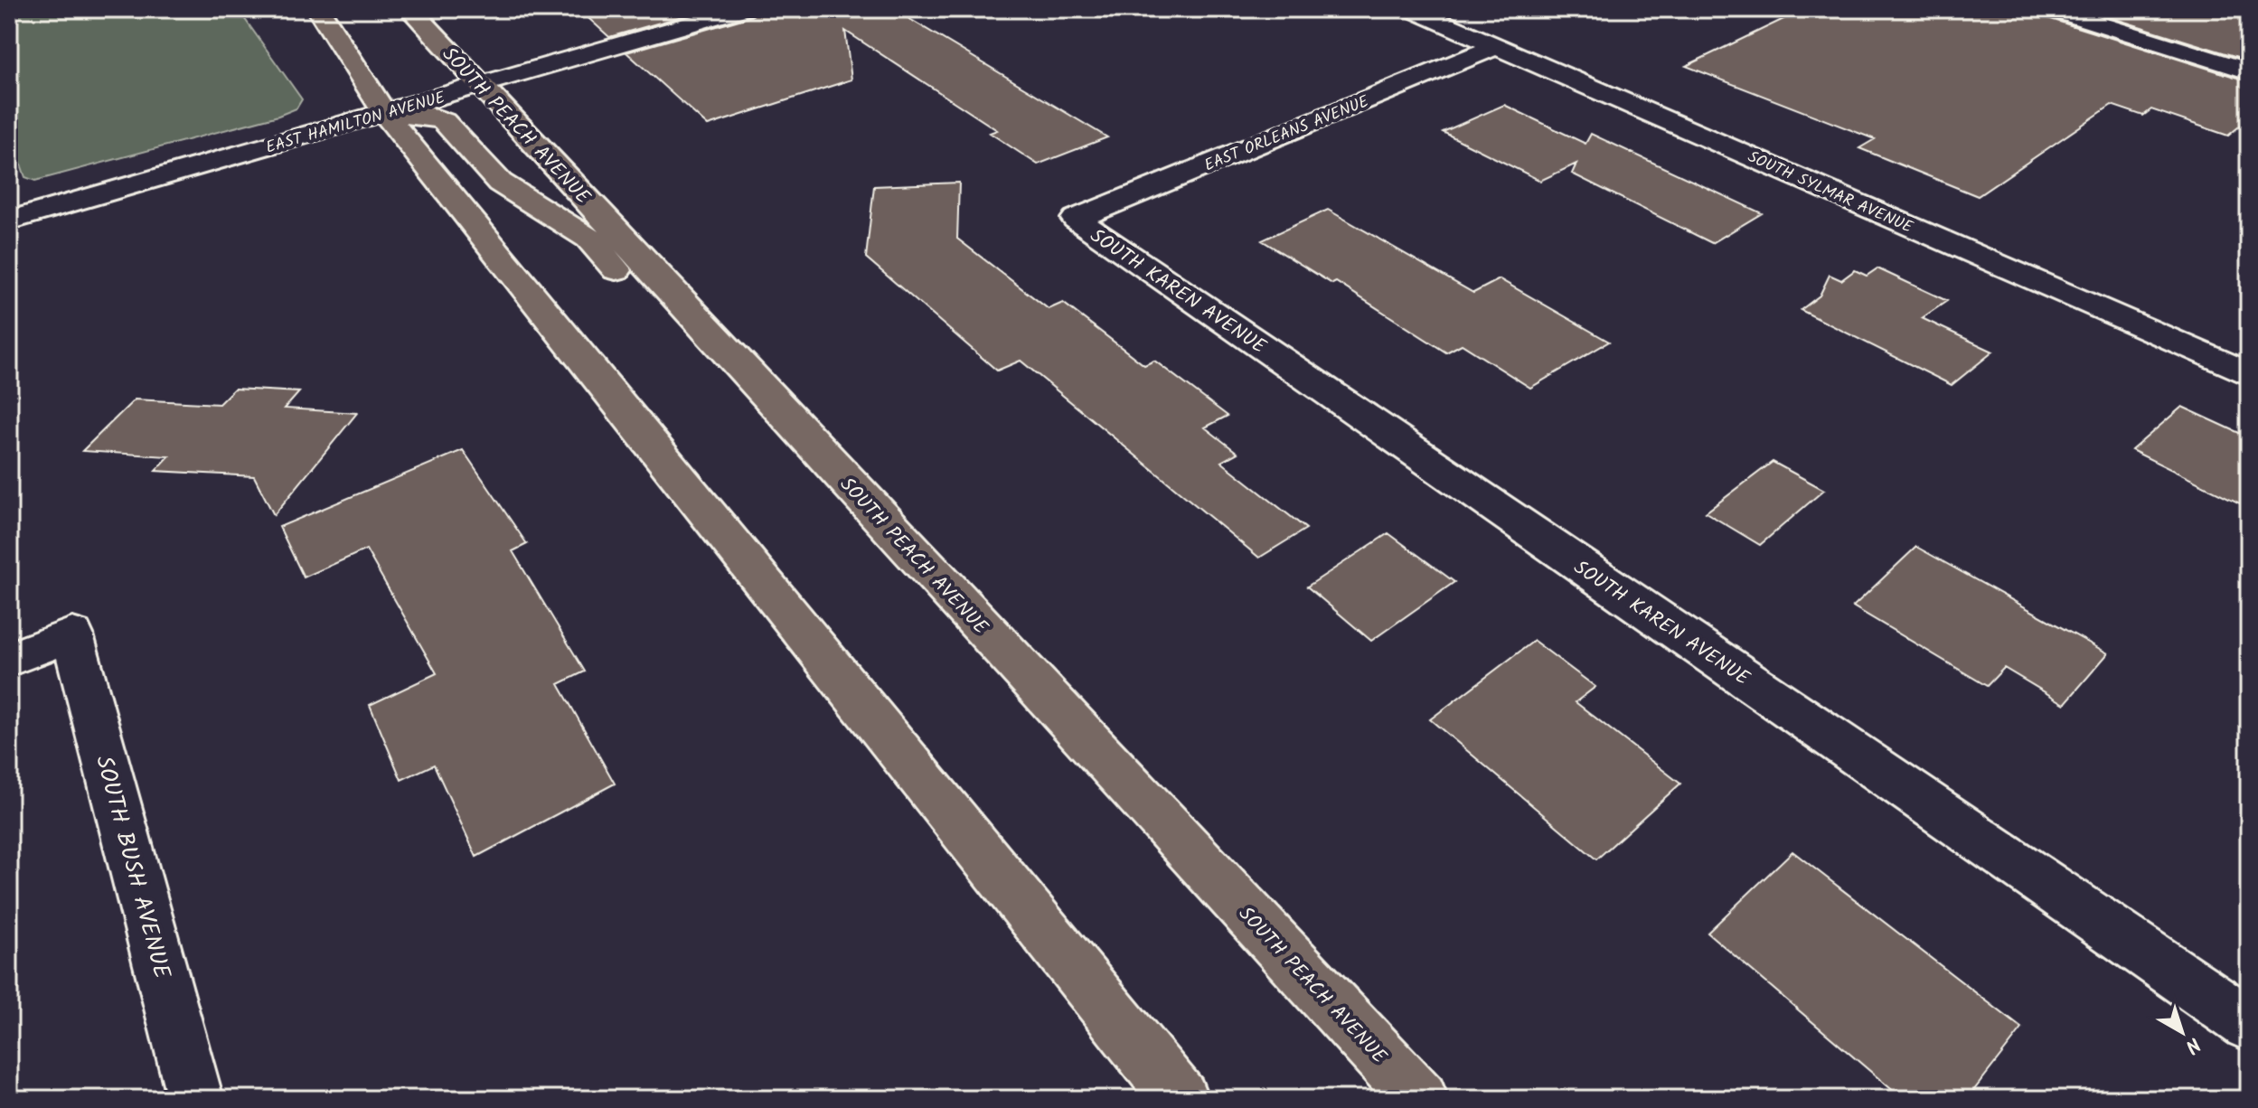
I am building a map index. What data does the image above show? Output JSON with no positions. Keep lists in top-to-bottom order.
{
  "streets": {
    "main road": ["SOUTH PEACH AVENUE"],
    "street": [
      "EAST HAMILTON AVENUE",
      "EAST ORLEANS AVENUE",
      "SOUTH SYLMAR AVENUE",
      "SOUTH KAREN AVENUE",
      "SOUTH BUSH AVENUE"
    ]
  },
  "crossings": [
    ["EAST HAMILTON AVENUE", "SOUTH PEACH AVENUE"],
    ["EAST ORLEANS AVENUE", "SOUTH SYLMAR AVENUE"],
    ["EAST ORLEANS AVENUE", "SOUTH KAREN AVENUE"]
  ],
  "north": "bottom right"
}
